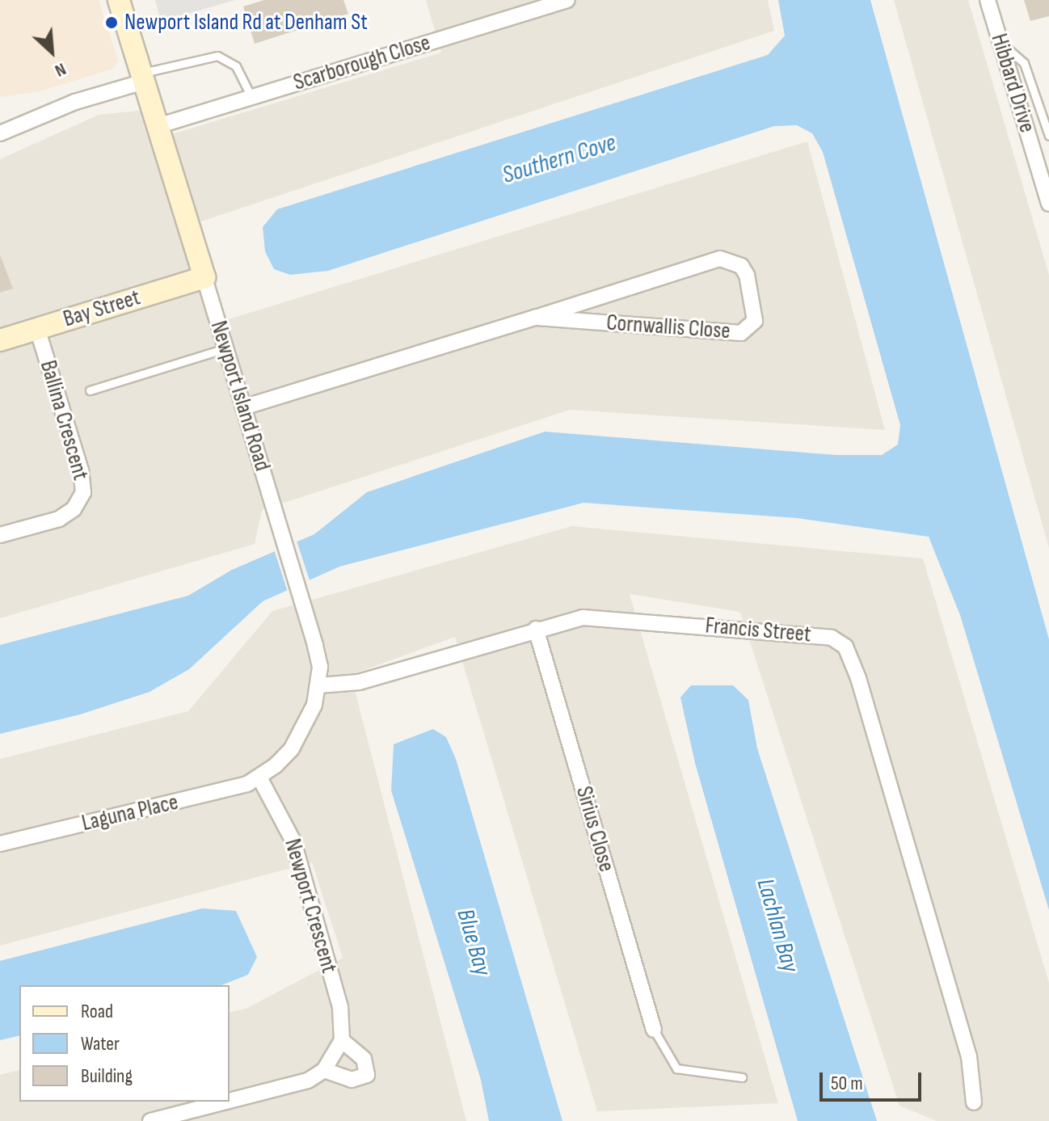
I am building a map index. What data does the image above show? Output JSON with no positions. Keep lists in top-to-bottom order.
{
  "streets": {
    "street": [
      "Scarborough Close",
      "Hibbard Drive",
      "Bay Street",
      "Cornwallis Close",
      "Newport Island Road",
      "Ballina Crescent",
      "Francis Street",
      "Laguna Place",
      "Sirius Close",
      "Newport Crescent"
    ]
  },
  "crossings": [
    ["Scarborough Close", "Newport Island Road"],
    ["Bay Street", "Newport Island Road"],
    ["Bay Street", "Ballina Crescent"],
    ["Cornwallis Close", "Newport Island Road"],
    ["Newport Island Road", "Francis Street"],
    ["Newport Island Road", "Laguna Place"],
    ["Newport Island Road", "Newport Crescent"],
    ["Francis Street", "Sirius Close"],
    ["Laguna Place", "Newport Crescent"]
  ],
  "water": ["Southern Cove", "Lachlan Bay", "Blue Bay"],
  "places": ["Newport Island Rd at Denham St"],
  "legend": ["Road", "Water", "Building"],
  "scale_bar": "50 m",
  "north": "bottom right"
}
